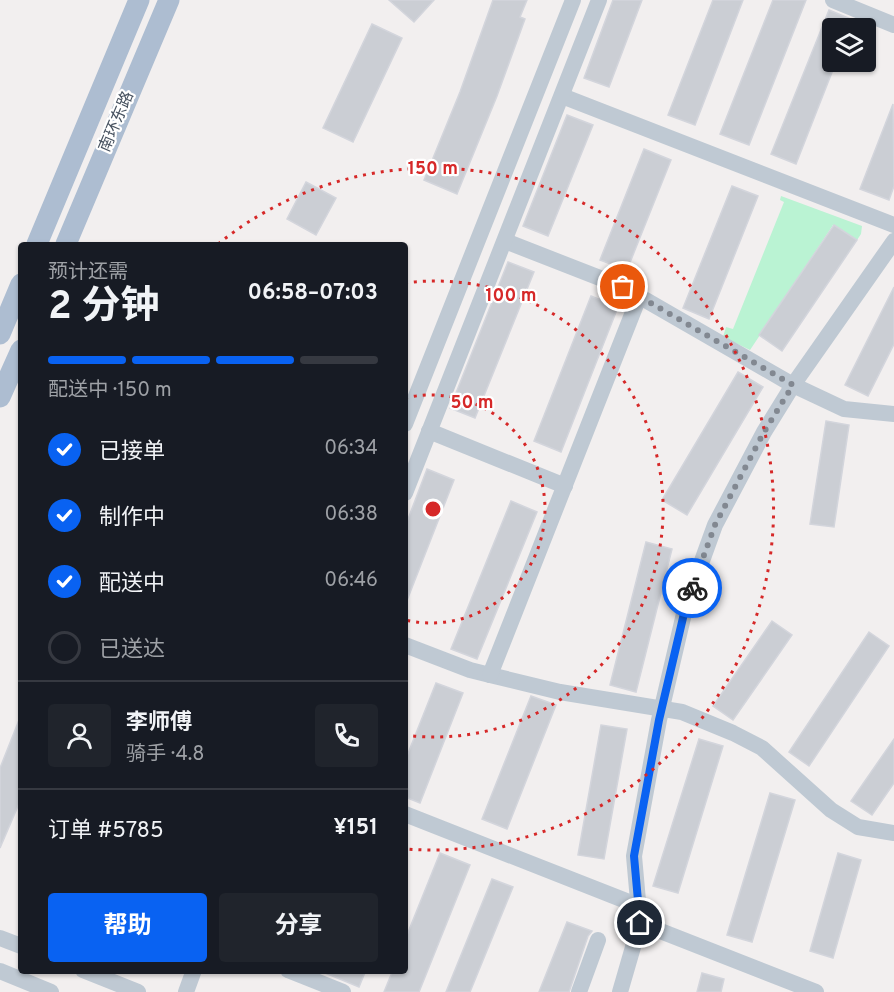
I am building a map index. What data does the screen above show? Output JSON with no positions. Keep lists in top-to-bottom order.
{
  "streets": {
    "main road": ["南环东路"]
  },
  "page": {
    "heading": ["2 分钟", "预计还需", "06:58–07:03"],
    "panel": [
      "李师傅",
      "骑手 · 4.8",
      "订单 #5785",
      "¥151"
    ],
    "bar": "配送中 · 150 m",
    "list": [
      ["已接单", "06:34"],
      ["制作中", "06:38"],
      ["配送中", "06:46"],
      "已送达"
    ],
    "buttons": ["帮助", "分享"]
  },
  "rings": ["150 m", "100 m", "50 m"]
}
